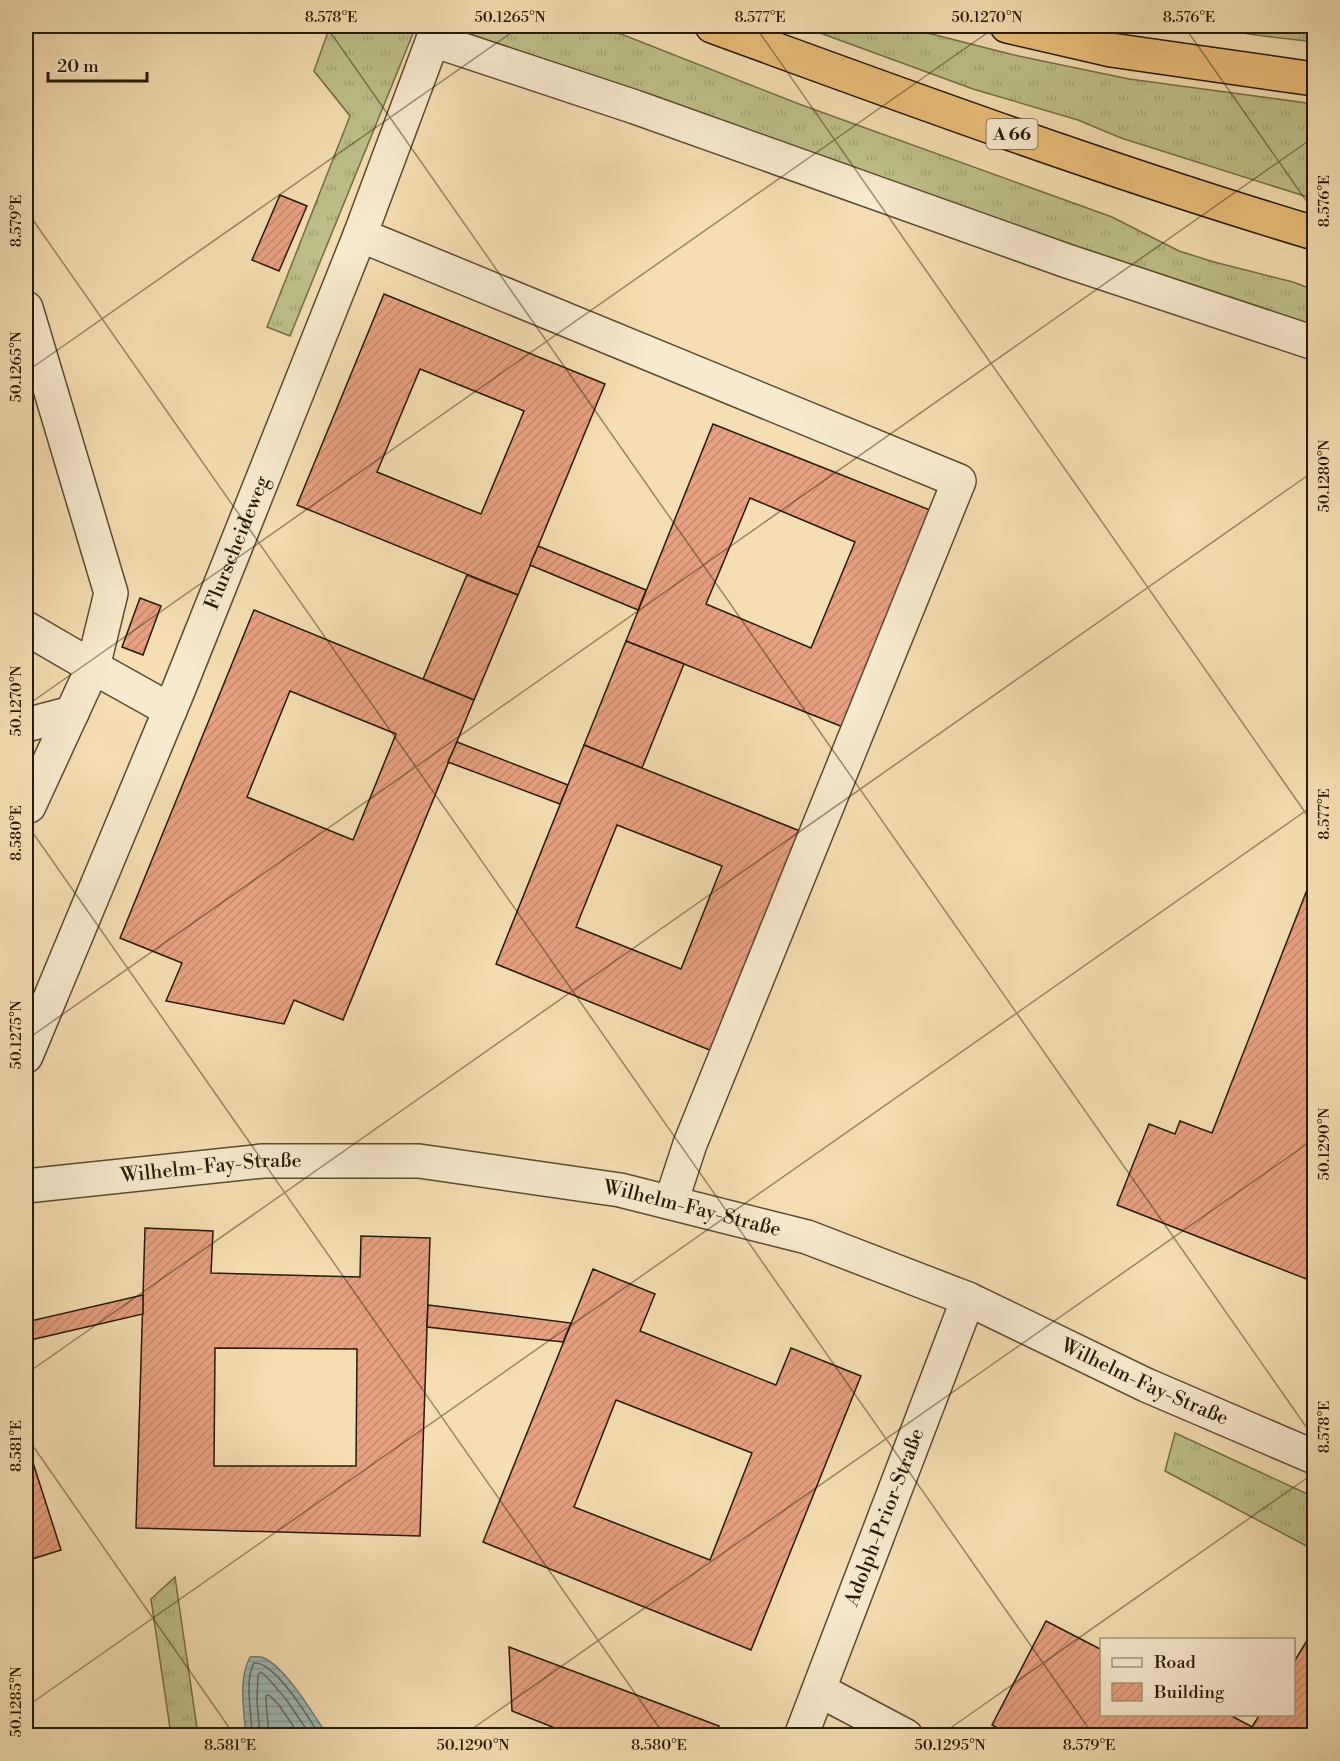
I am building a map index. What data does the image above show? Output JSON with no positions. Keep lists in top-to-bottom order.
{
  "streets": {
    "highway": ["A 66"],
    "street": ["Flurscheideweg", "Wilhelm-Fay-Straße", "Adolph-Prior-Straße"]
  },
  "crossings": [
    ["Wilhelm-Fay-Straße", "Adolph-Prior-Straße"]
  ],
  "legend": ["Road", "Building"],
  "scale_bar": "20 m",
  "coordinates": [
    "8.578°E",
    "50.1265°N",
    "8.577°E",
    "50.1270°N",
    "8.576°E",
    "8.579°E",
    "50.1280°N",
    "8.580°E",
    "50.1275°N",
    "50.1290°N",
    "8.581°E",
    "50.1285°N",
    "50.1295°N"
  ]
}
